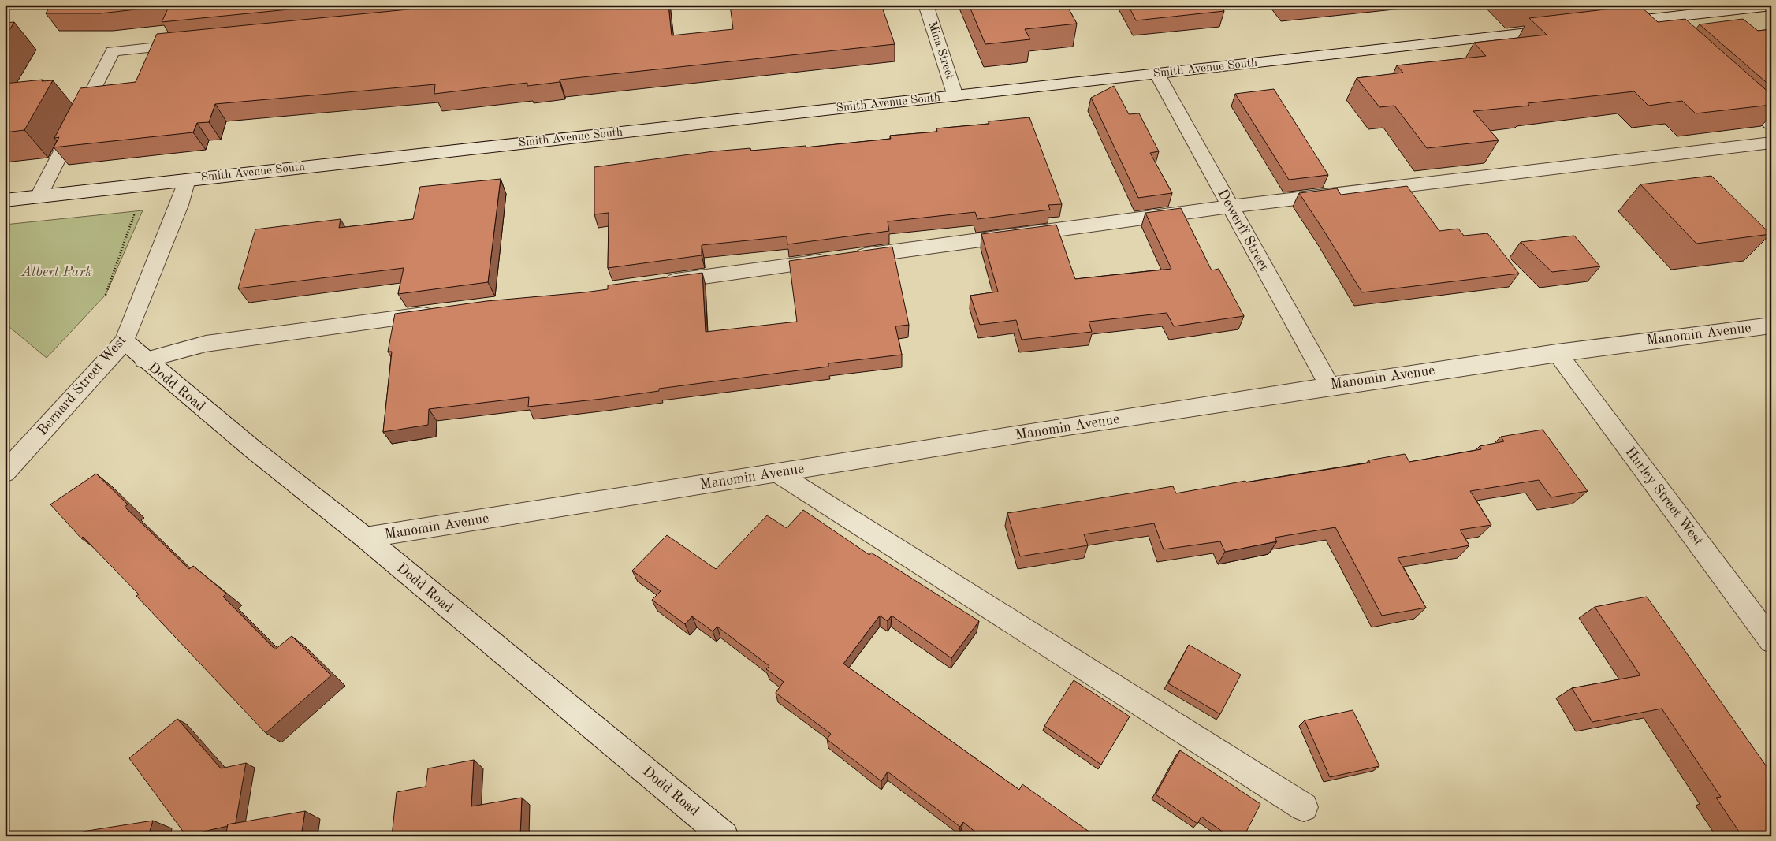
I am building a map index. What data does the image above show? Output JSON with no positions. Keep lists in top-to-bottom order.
{
  "streets": {
    "street": [
      "Mina Street",
      "Smith Avenue South",
      "Dewerff Street",
      "Manomin Avenue",
      "Bernard Street West",
      "Dodd Road",
      "Hurley Street West"
    ]
  },
  "crossings": [
    ["Mina Street", "Smith Avenue South"],
    ["Smith Avenue South", "Dewerff Street"],
    ["Smith Avenue South", "Bernard Street West"],
    ["Dewerff Street", "Manomin Avenue"],
    ["Manomin Avenue", "Dodd Road"],
    ["Manomin Avenue", "Hurley Street West"],
    ["Bernard Street West", "Dodd Road"]
  ],
  "parks": ["Albert Park"]
}
